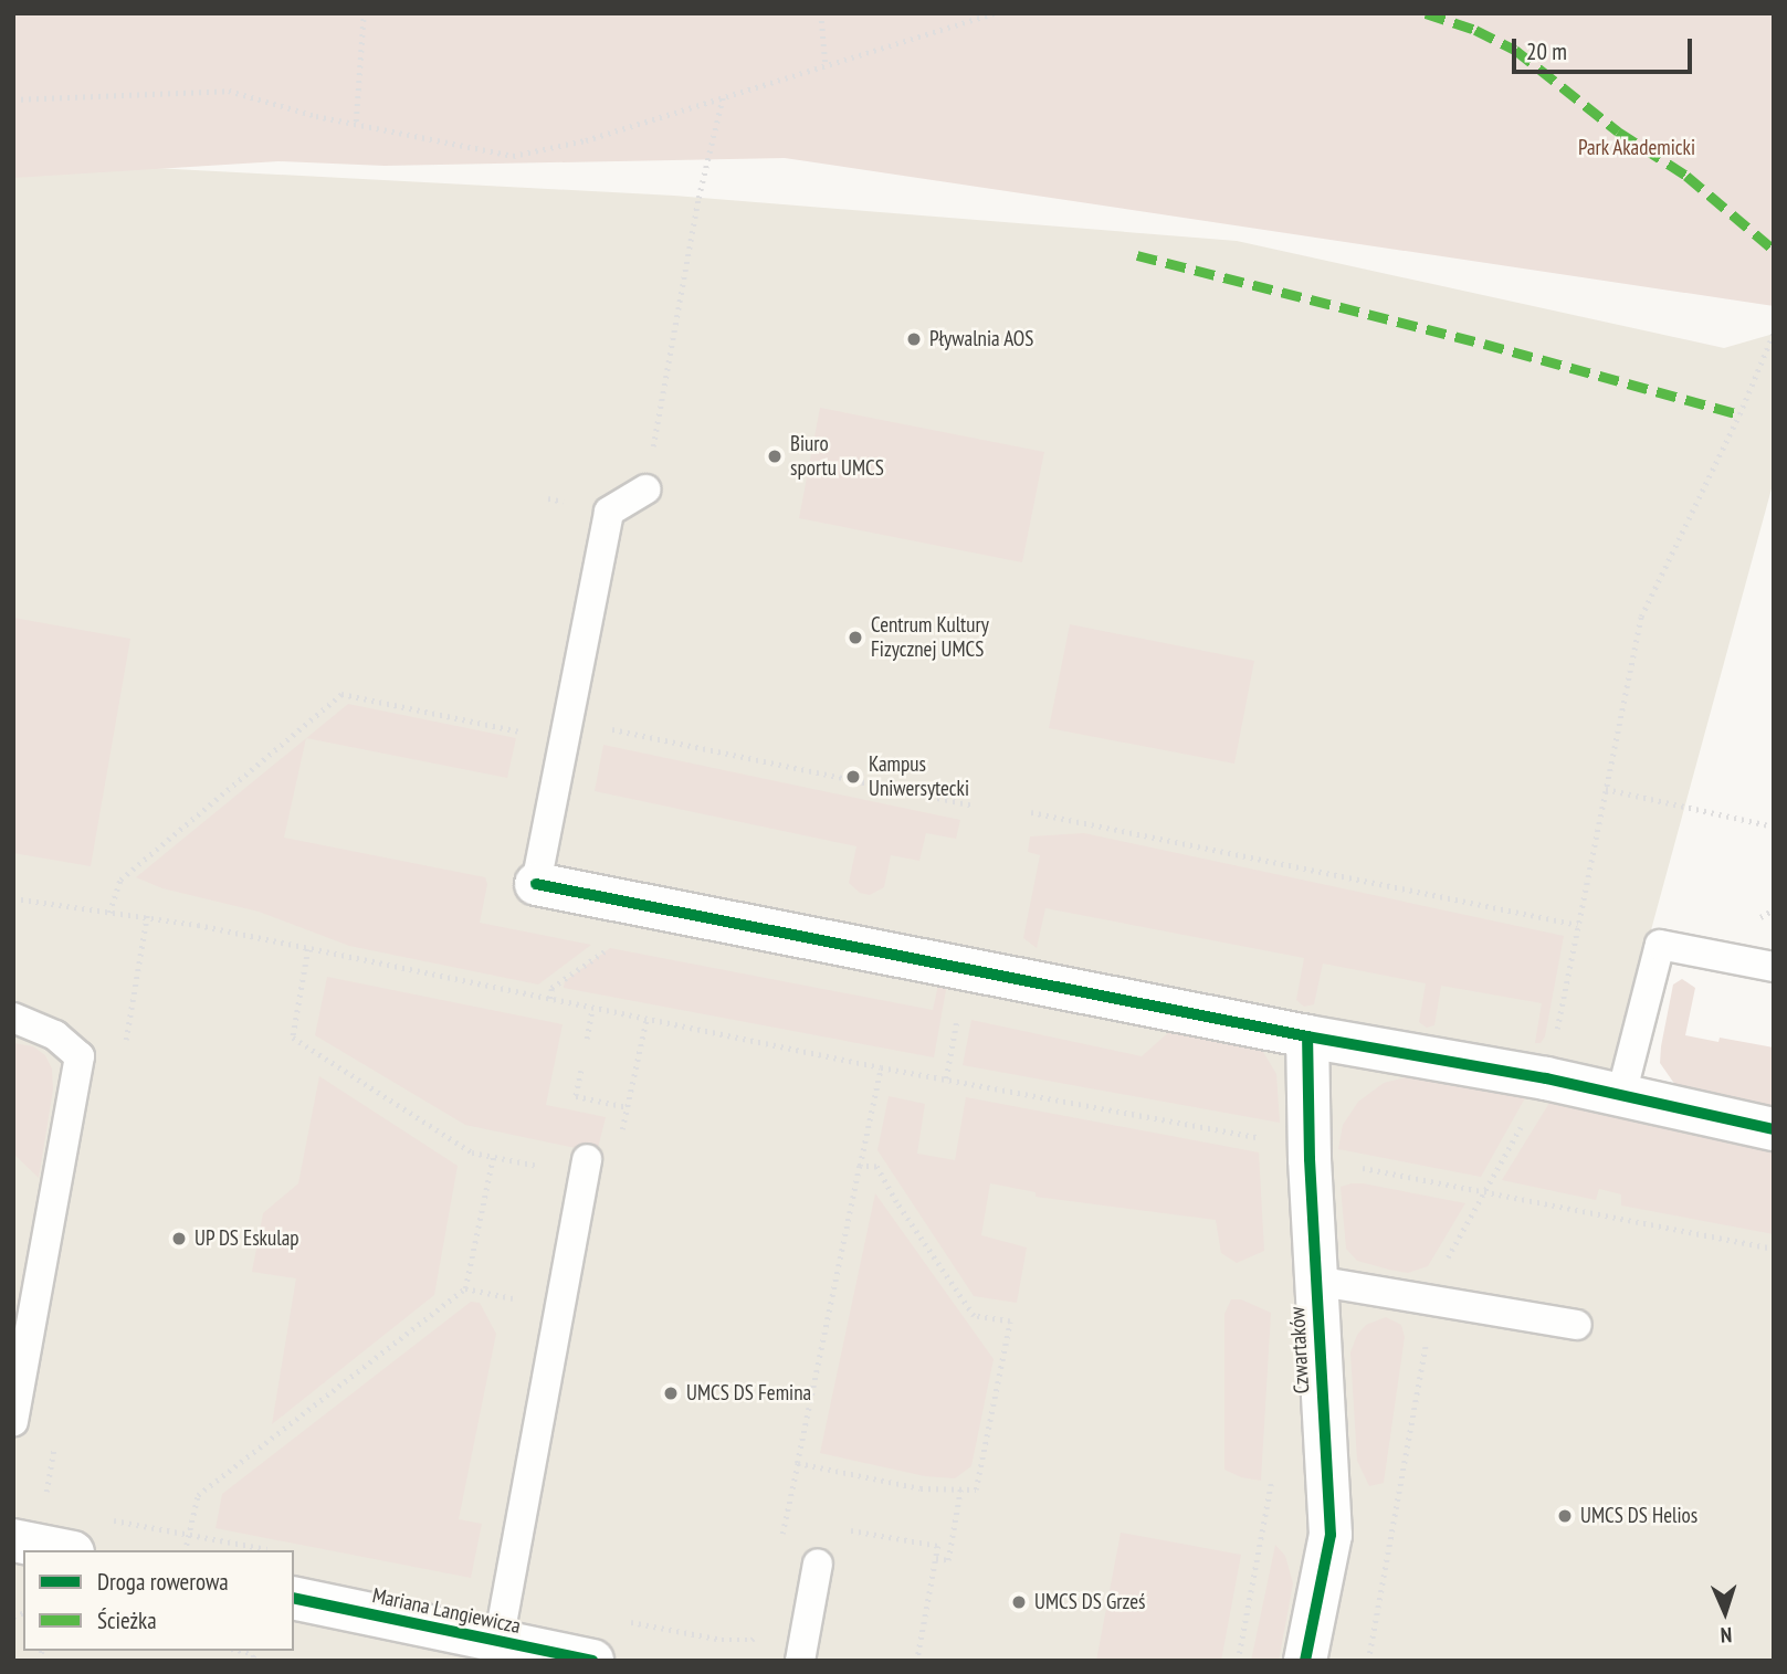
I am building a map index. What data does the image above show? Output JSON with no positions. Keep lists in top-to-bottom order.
{
  "streets": {
    "street": ["Czwartaków", "Mariana Langiewicza"]
  },
  "parks": ["Park Akademicki"],
  "places": [
    "Pływalnia AOS",
    "Biuro sportu UMCS",
    "Centrum Kultury Fizycznej UMCS",
    "Kampus Uniwersytecki",
    "UP DS Eskulap",
    "UMCS DS Femina",
    "UMCS DS Helios",
    "UMCS DS Grześ"
  ],
  "legend": ["Droga rowerowa", "Ścieżka"],
  "scale_bar": "20 m",
  "north": "bottom"
}
